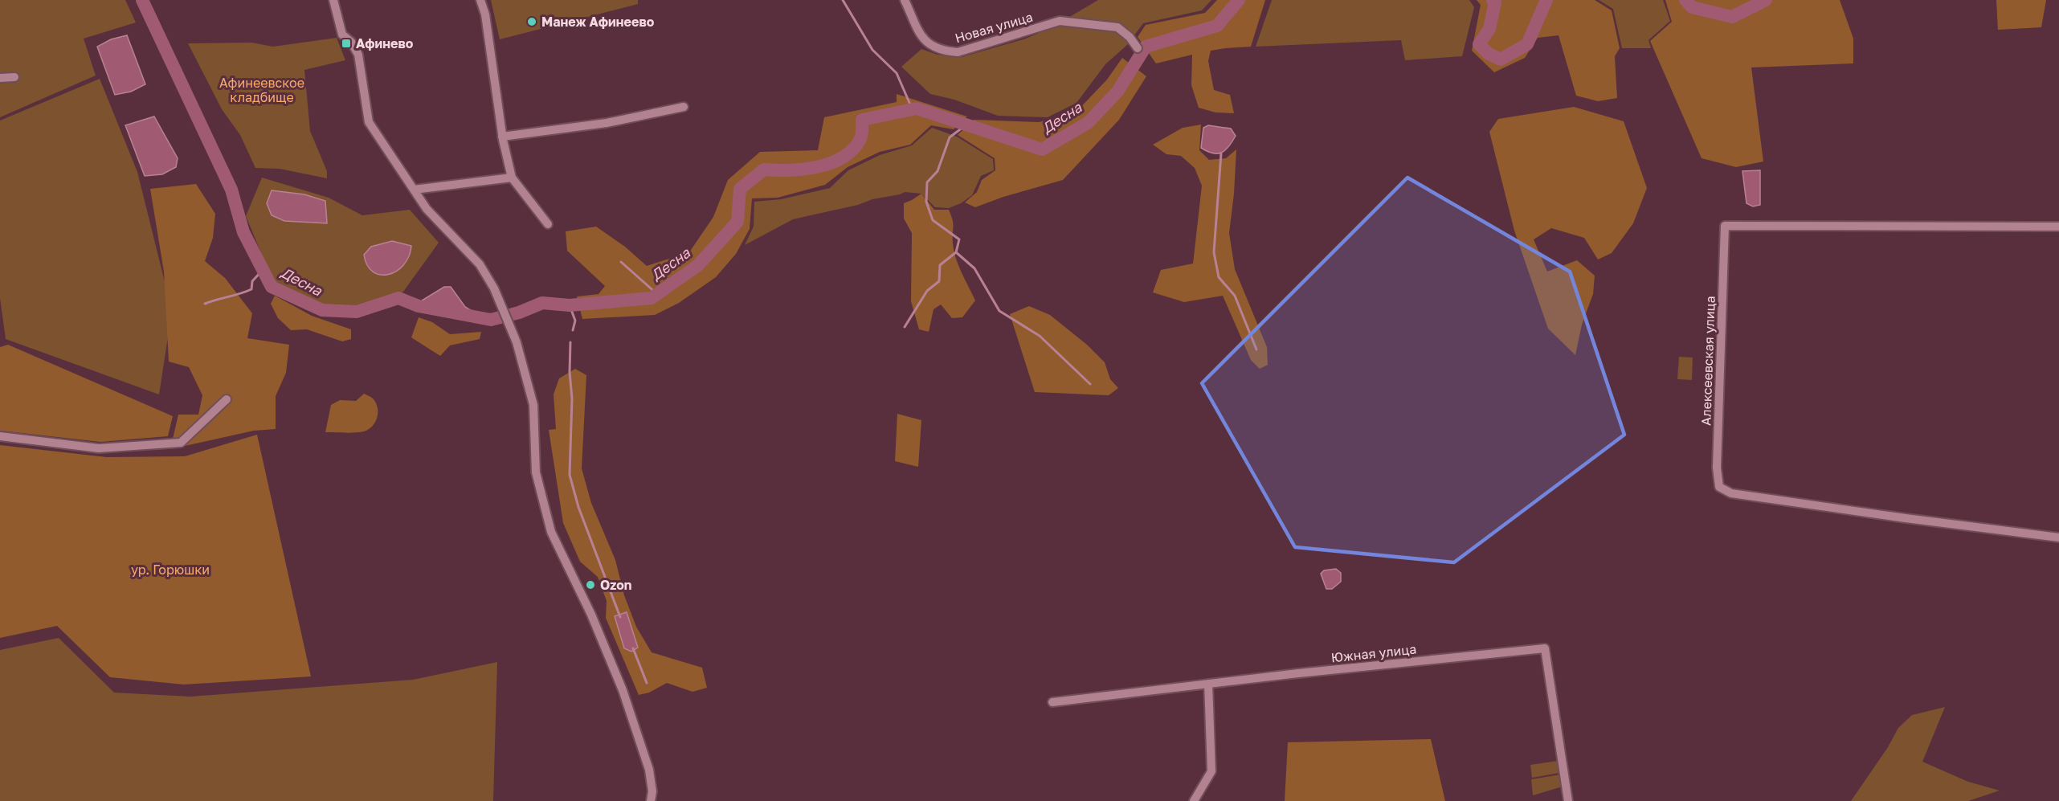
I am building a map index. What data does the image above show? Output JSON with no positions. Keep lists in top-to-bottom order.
{
  "streets": {
    "street": ["Новая улица", "Алексеевская улица", "Южная улица"]
  },
  "water": ["Десна"],
  "parks": ["Афинеевское кладбище", "ур. Горюшки"],
  "places": {
    "other": ["Манеж Афинеево", "Ozon"],
    "transit": ["Афинево"]
  }
}
